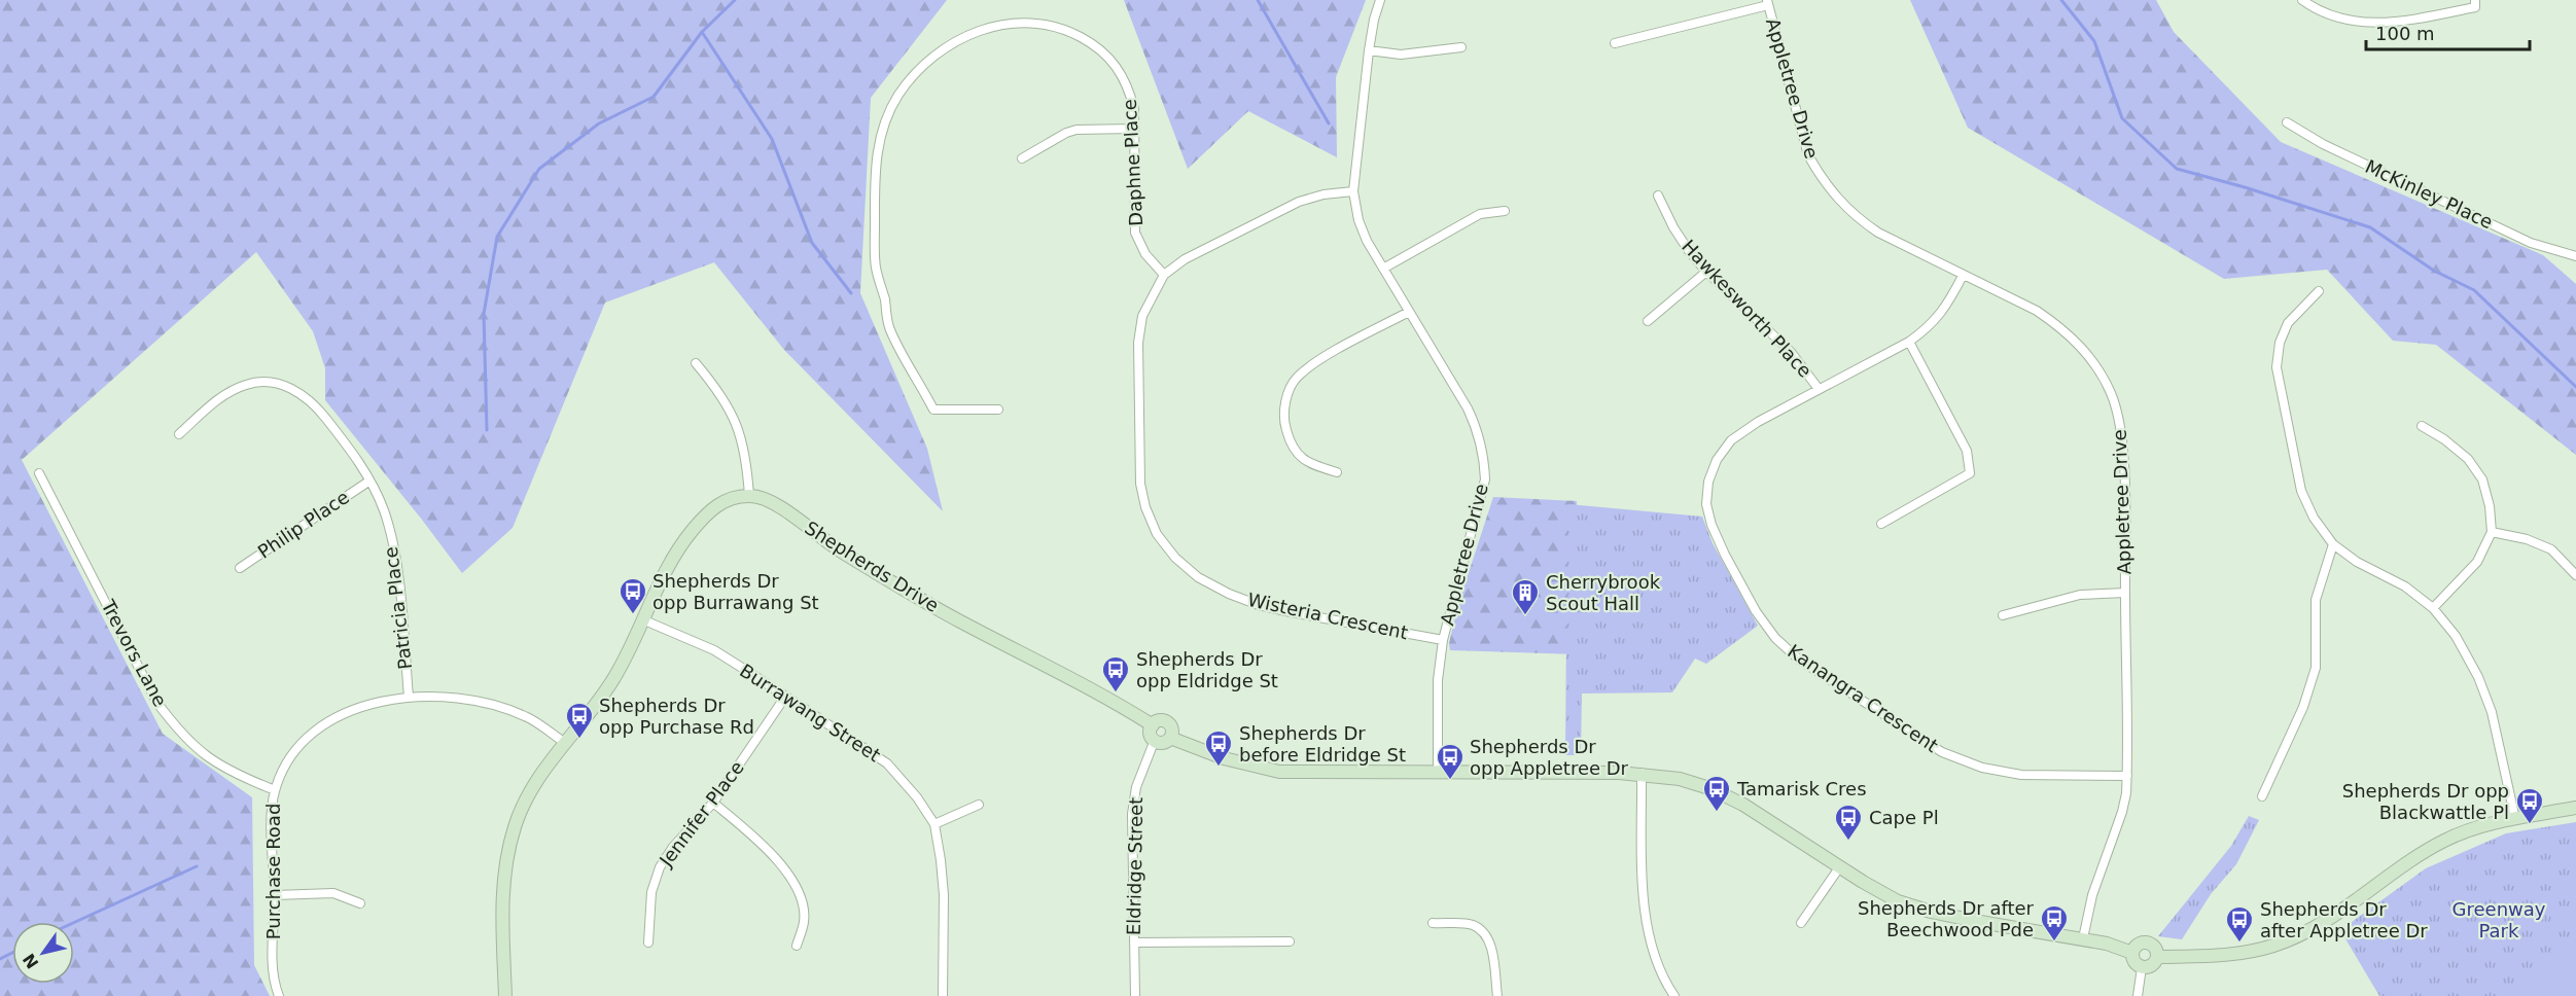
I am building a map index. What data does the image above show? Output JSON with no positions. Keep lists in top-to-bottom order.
{
  "streets": {
    "main road": ["Shepherds Drive"],
    "street": [
      "Appletree Drive",
      "Daphne Place",
      "McKinley Place",
      "Hawkesworth Place",
      "Philip Place",
      "Patricia Place",
      "Wisteria Crescent",
      "Trevors Lane",
      "Kanangra Crescent",
      "Burrawang Street",
      "Jennifer Place",
      "Eldridge Street",
      "Purchase Road"
    ]
  },
  "crossings": [
    ["Appletree Drive", "Wisteria Crescent"],
    ["Appletree Drive", "Kanangra Crescent"],
    ["Daphne Place", "Wisteria Crescent"],
    ["Hawkesworth Place", "Kanangra Crescent"],
    ["Philip Place", "Patricia Place"],
    ["Shepherds Drive", "Eldridge Street"],
    ["Patricia Place", "Purchase Road"],
    ["Trevors Lane", "Purchase Road"],
    ["Burrawang Street", "Jennifer Place"]
  ],
  "parks": ["Greenway Park"],
  "places": {
    "bus stop": [
      "Shepherds Dr opp Burrawang St",
      "Shepherds Dr opp Eldridge St",
      "Shepherds Dr opp Purchase Rd",
      "Shepherds Dr before Eldridge St",
      "Shepherds Dr opp Appletree Dr",
      "Tamarisk Cres",
      "Shepherds Dr opp Blackwattle Pl",
      "Cape Pl",
      "Shepherds Dr after Beechwood Pde",
      "Shepherds Dr after Appletree Dr"
    ],
    "building": ["Cherrybrook Scout Hall"]
  },
  "scale_bar": "100 m",
  "north": "bottom left"
}
